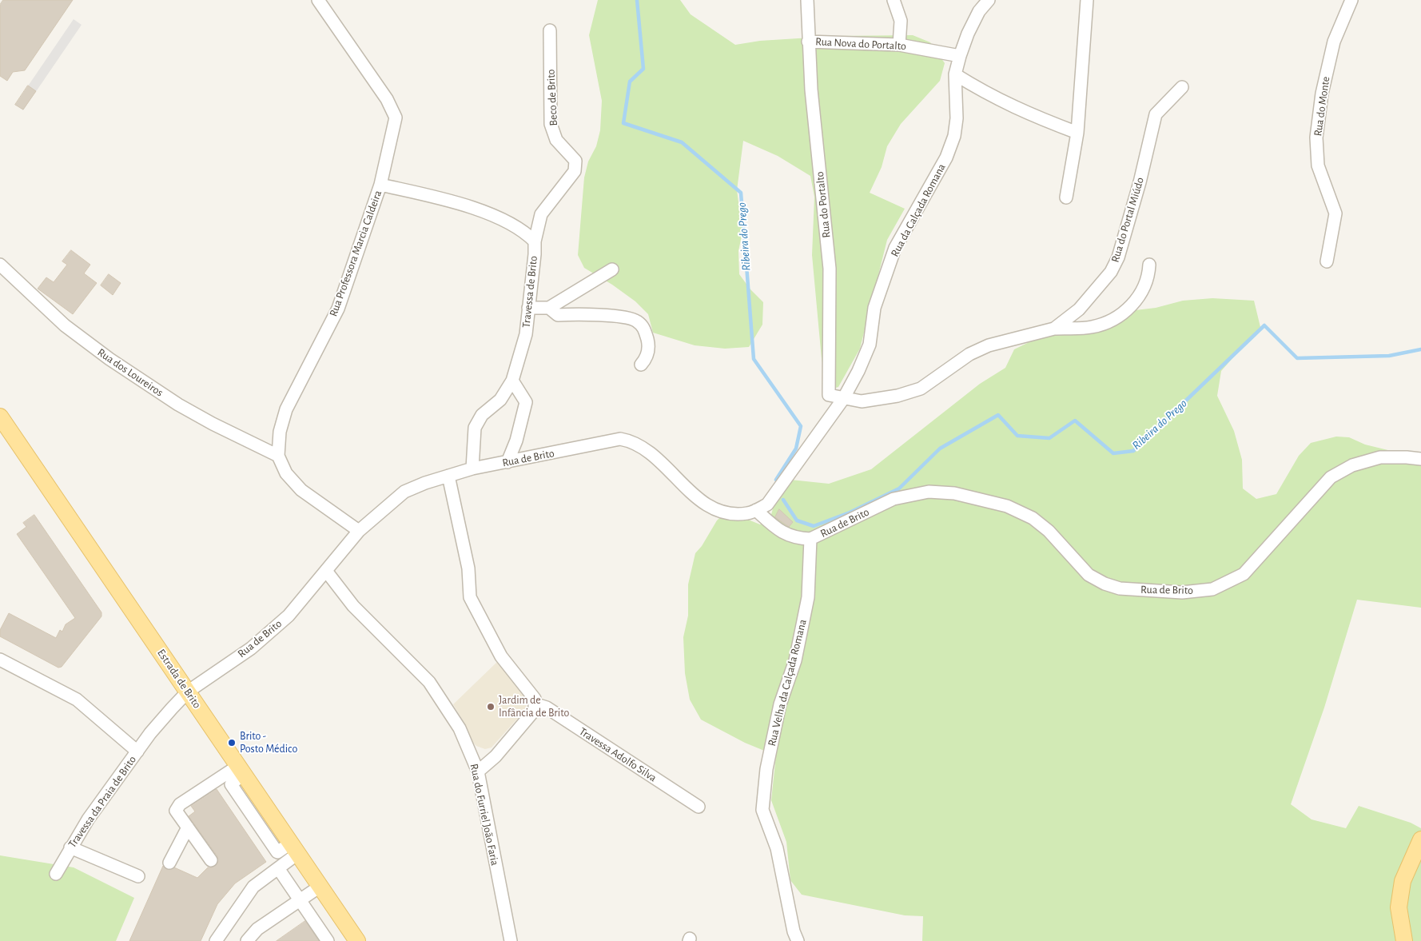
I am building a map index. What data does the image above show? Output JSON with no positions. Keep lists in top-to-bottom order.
{
  "streets": {
    "main road": ["Estrada de Brito"],
    "street": [
      "Rua Nova do Portalto",
      "Beco de Brito",
      "Rua do Monte",
      "Rua do Portalto",
      "Rua da Calçada Romana",
      "Rua do Portal Miúdo",
      "Rua Professora Marcia Caldeira",
      "Travessa de Brito",
      "Rua dos Loureiros",
      "Rua de Brito",
      "Rua Velha da Calçada Romana",
      "Travessa Adolfo Silva",
      "Travessa da Praia de Brito",
      "Rua do Furriel João Faria"
    ]
  },
  "crossings": [
    ["Rua Nova do Portalto", "Rua do Portalto"],
    ["Rua Nova do Portalto", "Rua da Calçada Romana"],
    ["Beco de Brito", "Travessa de Brito"],
    ["Rua do Portalto", "Rua da Calçada Romana"],
    ["Rua do Portalto", "Rua do Portal Miúdo"],
    ["Rua da Calçada Romana", "Rua do Portal Miúdo"],
    ["Rua da Calçada Romana", "Rua de Brito"],
    ["Rua Professora Marcia Caldeira", "Travessa de Brito"],
    ["Rua Professora Marcia Caldeira", "Rua dos Loureiros"],
    ["Rua Professora Marcia Caldeira", "Rua de Brito"],
    ["Travessa de Brito", "Rua de Brito"],
    ["Rua de Brito", "Estrada de Brito"],
    ["Rua de Brito", "Rua Velha da Calçada Romana"],
    ["Rua de Brito", "Travessa da Praia de Brito"],
    ["Rua de Brito", "Rua do Furriel João Faria"]
  ],
  "water": ["Ribeira do Prego"],
  "places": ["Jardim de Infância de Brito", "Brito - Posto Médico"]
}
